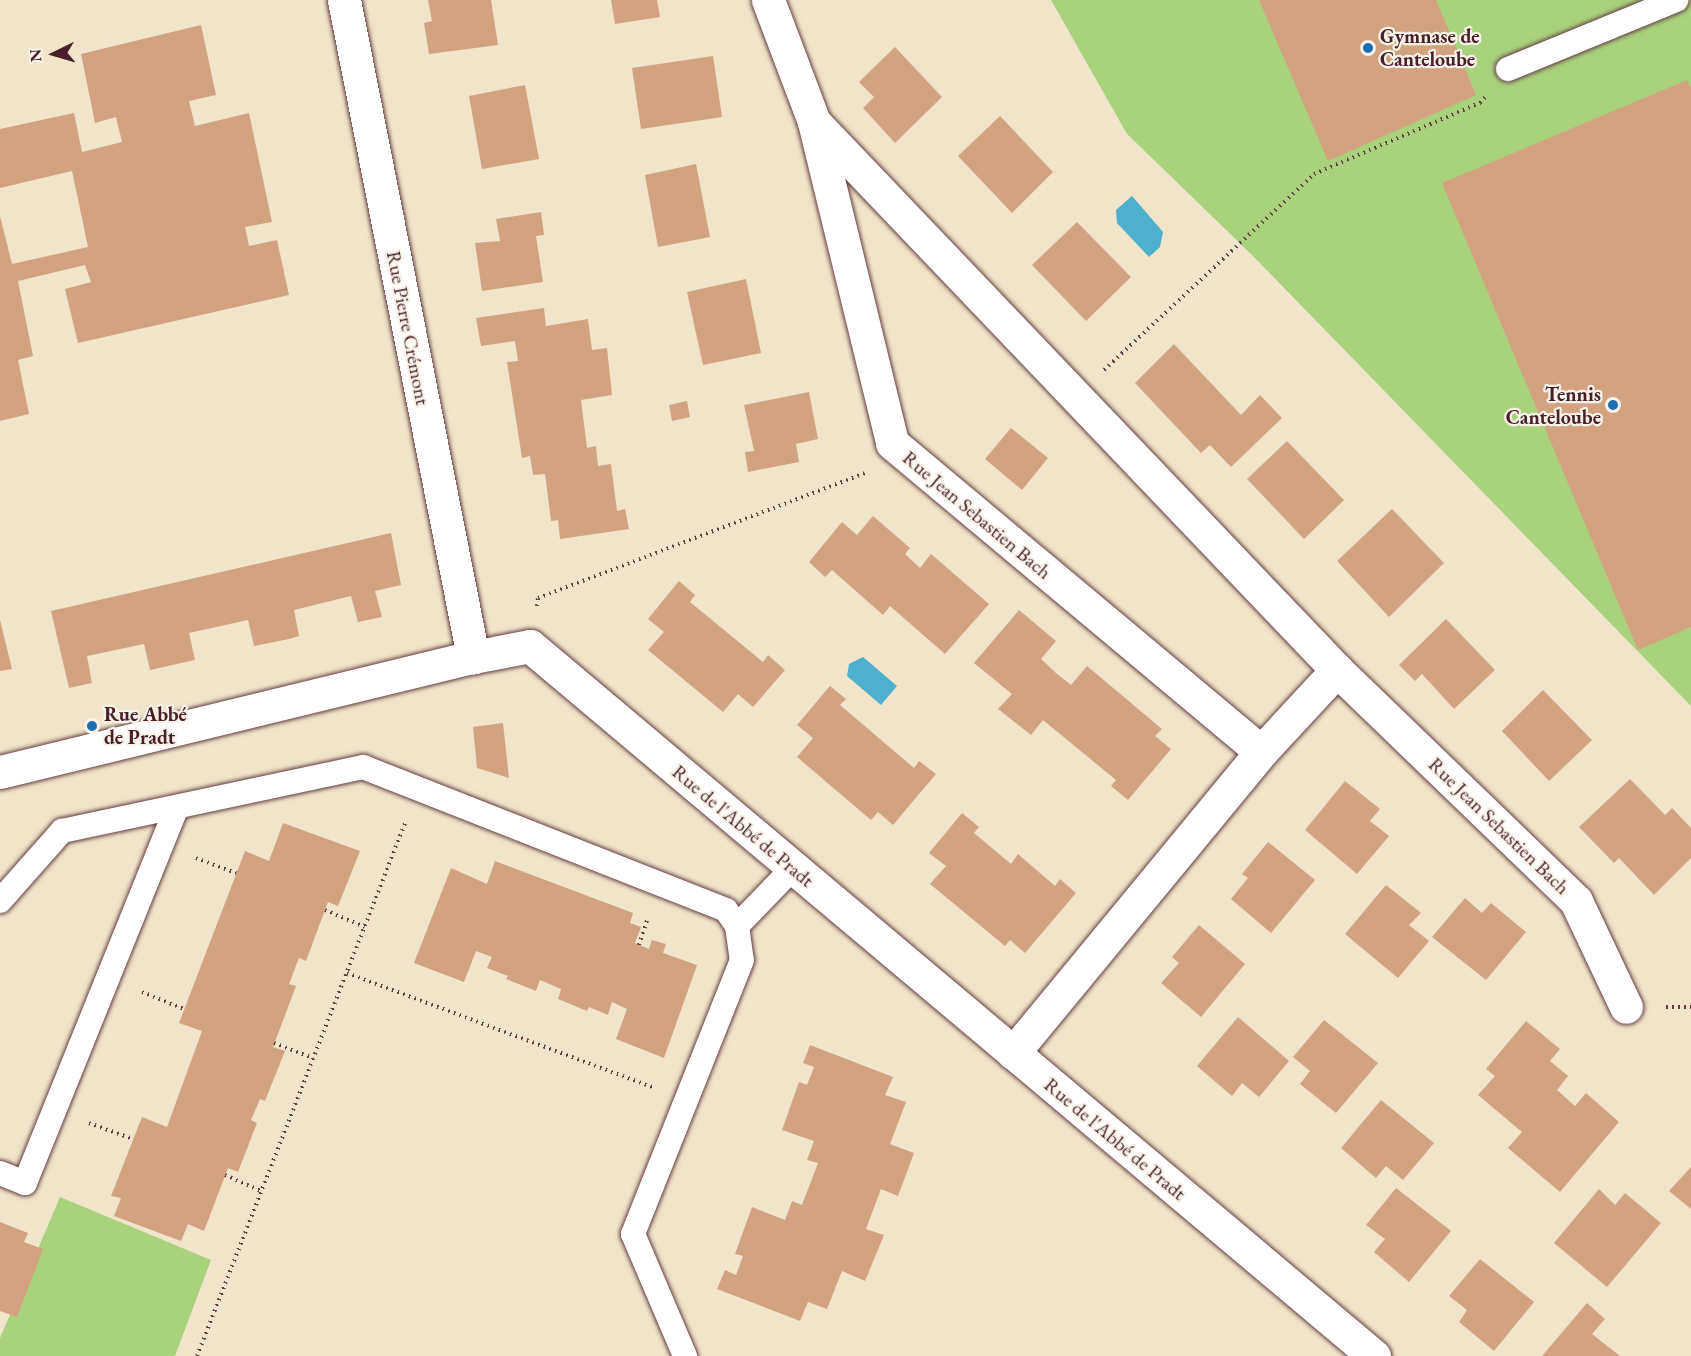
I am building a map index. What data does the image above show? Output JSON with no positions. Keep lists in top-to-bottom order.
{
  "streets": {
    "street": ["Rue Pierre Crémont", "Rue Jean Sebastien Bach", "Rue de l'Abbé de Pradt"]
  },
  "places": ["Gymnase de Canteloube", "Tennis Canteloube", "Rue Abbé de Pradt"],
  "north": "left"
}
